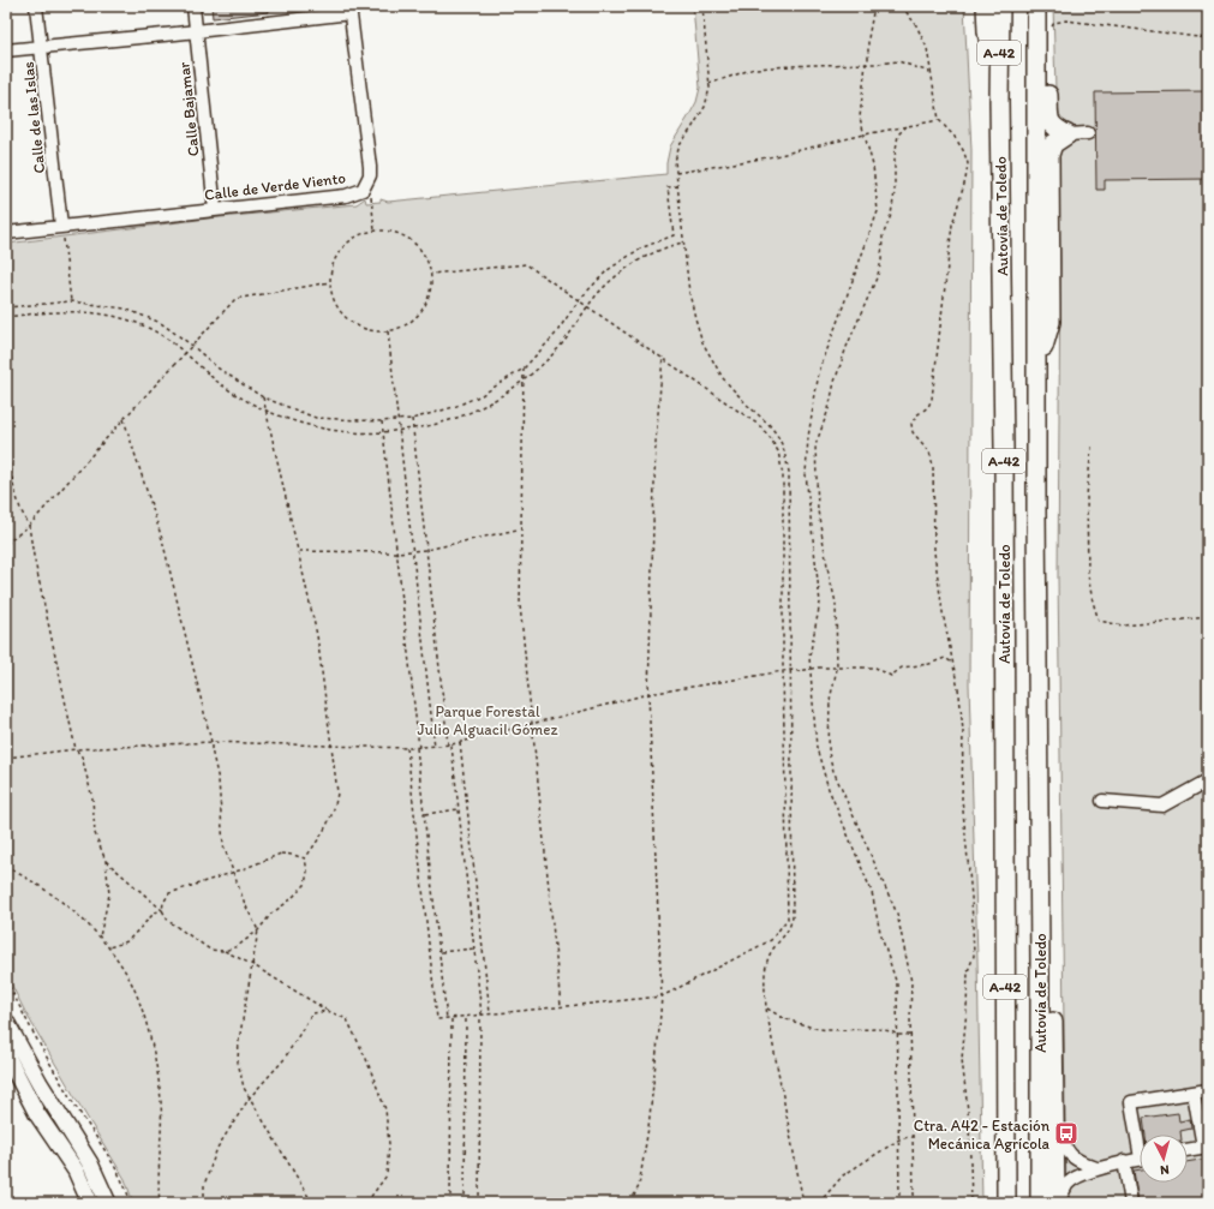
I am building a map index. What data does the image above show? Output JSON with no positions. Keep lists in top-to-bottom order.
{
  "streets": {
    "highway": ["A-42", "Autovía de Toledo"],
    "street": ["Calle Bajamar", "Calle de las Islas", "Calle de Verde Viento"]
  },
  "crossings": [
    ["Calle Bajamar", "Calle de Verde Viento"],
    ["Calle de las Islas", "Calle de Verde Viento"]
  ],
  "parks": ["Parque Forestal Julio Alguacil Gómez"],
  "places": {
    "bus stop": ["Ctra. A42 - Estación Mecánica Agrícola"]
  },
  "north": "bottom"
}
